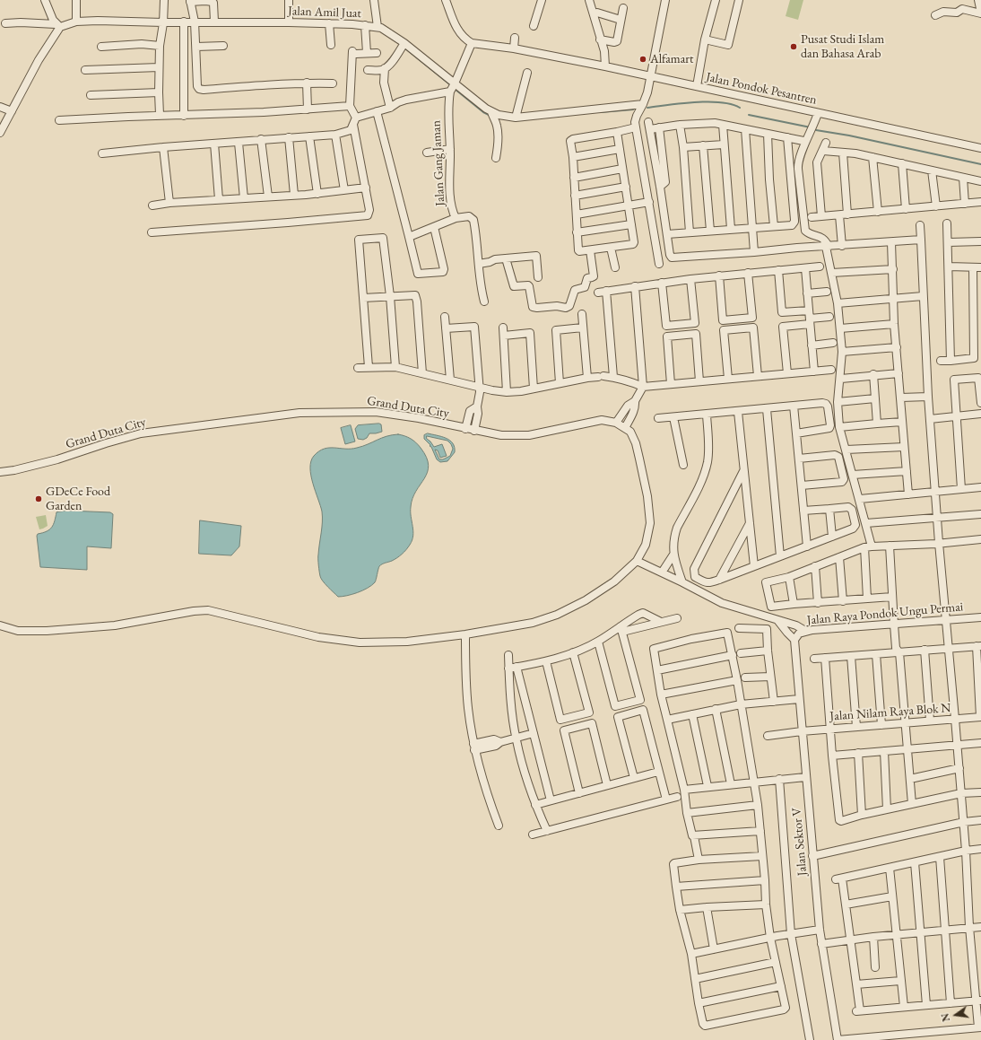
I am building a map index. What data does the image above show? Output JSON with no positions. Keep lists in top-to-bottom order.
{
  "streets": {
    "street": [
      "Jalan Amil Juat",
      "Jalan Pondok Pesantren",
      "Jalan Gang Jaman",
      "Grand Duta City",
      "Jalan Raya Pondok Ungu Permai",
      "Jalan Nilam Raya Blok N",
      "Jalan Sektor V"
    ]
  },
  "crossings": [
    ["Jalan Amil Juat", "Jalan Gang Jaman"],
    ["Jalan Pondok Pesantren", "Jalan Gang Jaman"],
    ["Jalan Raya Pondok Ungu Permai", "Jalan Sektor V"],
    ["Jalan Nilam Raya Blok N", "Jalan Sektor V"]
  ],
  "places": ["Pusat Studi Islam dan Bahasa Arab", "Alfamart", "GDeCe Food Garden"],
  "north": "left"
}
